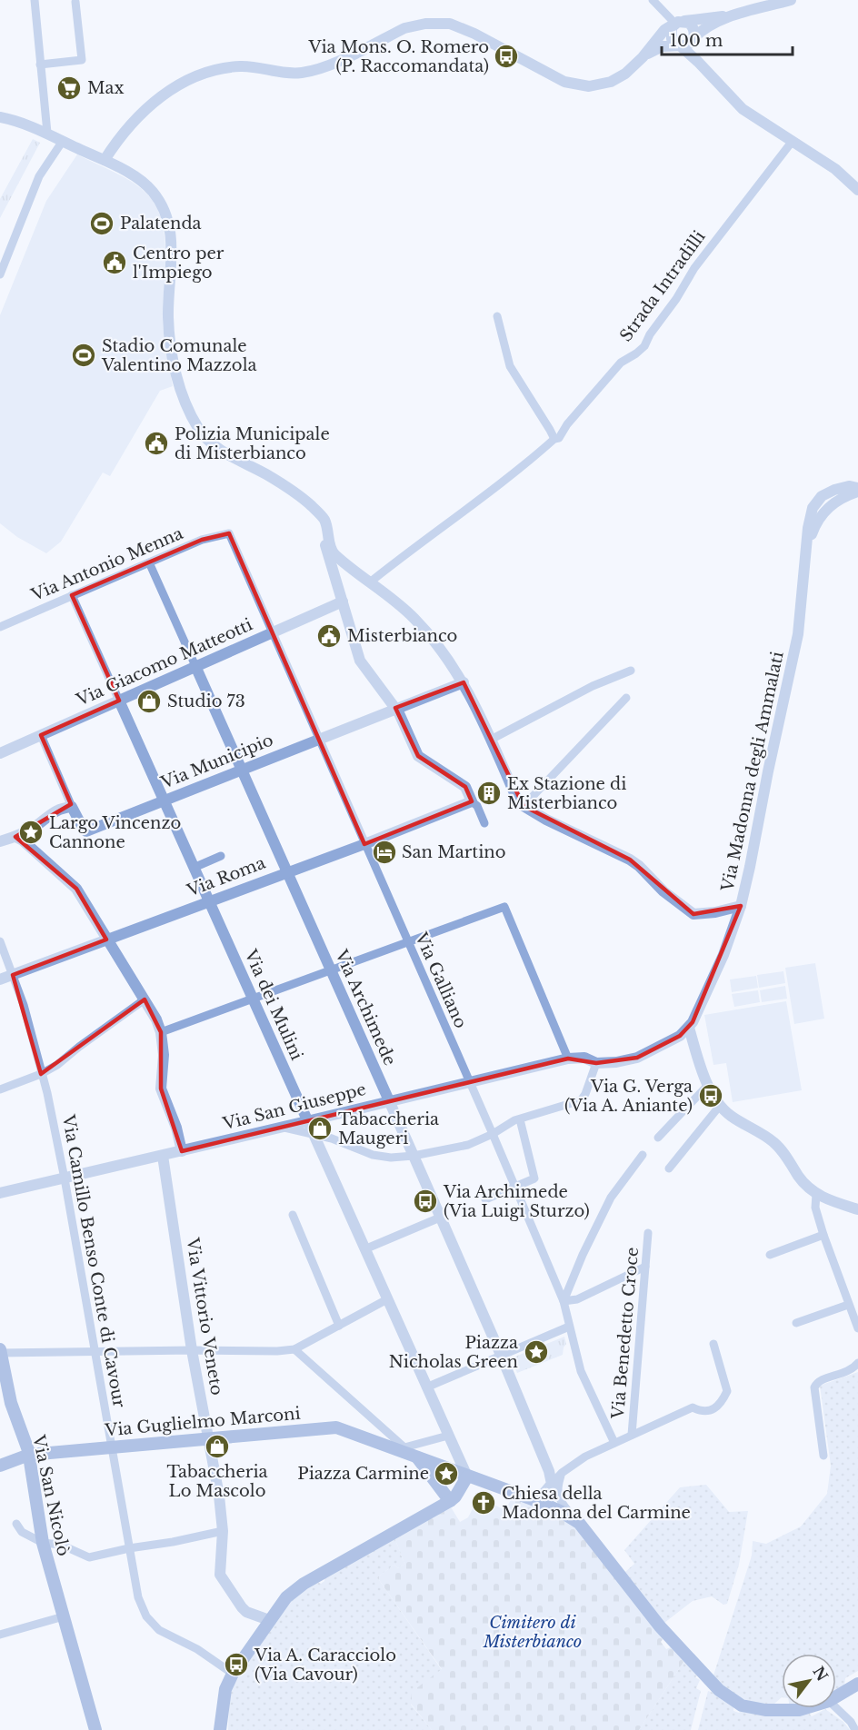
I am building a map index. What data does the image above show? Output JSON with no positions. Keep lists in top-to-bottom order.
{
  "streets": {
    "main road": ["Via Guglielmo Marconi", "Via San Nicolò"],
    "street": [
      "Strada Intradilli",
      "Via Antonio Menna",
      "Via Giacomo Matteotti",
      "Via Municipio",
      "Via Madonna degli Ammalati",
      "Via Roma",
      "Via Galliano",
      "Via dei Mulini",
      "Via Archimede",
      "Via San Giuseppe",
      "Via Camillo Benso Conte di Cavour",
      "Via Vittorio Veneto",
      "Via Benedetto Croce"
    ]
  },
  "crossings": [
    ["Via Antonio Menna", "Via Galliano"],
    ["Via Antonio Menna", "Via dei Mulini"],
    ["Via Antonio Menna", "Via Archimede"],
    ["Via Giacomo Matteotti", "Via Galliano"],
    ["Via Giacomo Matteotti", "Via dei Mulini"],
    ["Via Giacomo Matteotti", "Via Archimede"],
    ["Via Municipio", "Via Madonna degli Ammalati"],
    ["Via Municipio", "Via Galliano"],
    ["Via Municipio", "Via dei Mulini"],
    ["Via Municipio", "Via Archimede"],
    ["Via Roma", "Via Galliano"],
    ["Via Roma", "Via dei Mulini"],
    ["Via Roma", "Via Archimede"],
    ["Via Roma", "Via Camillo Benso Conte di Cavour"],
    ["Via Galliano", "Via San Giuseppe"],
    ["Via dei Mulini", "Via San Giuseppe"],
    ["Via dei Mulini", "Via Guglielmo Marconi"],
    ["Via Archimede", "Via San Giuseppe"],
    ["Via San Giuseppe", "Via Camillo Benso Conte di Cavour"],
    ["Via San Giuseppe", "Via Vittorio Veneto"],
    ["Via Camillo Benso Conte di Cavour", "Via Guglielmo Marconi"],
    ["Via Vittorio Veneto", "Via Guglielmo Marconi"],
    ["Via Guglielmo Marconi", "Via San Nicolò"]
  ],
  "parks": ["Cimitero di Misterbianco"],
  "places": {
    "bus stop": [
      "Via Mons. O. Romero (P. Raccomandata)",
      "Via G. Verga (Via A. Aniante)",
      "Via Archimede (Via Luigi Sturzo)",
      "Via A. Caracciolo (Via Cavour)"
    ],
    "supermarket": ["Max"],
    "sports": ["Palatenda", "Stadio Comunale Valentino Mazzola"],
    "public building": ["Centro per l'Impiego", "Polizia Municipale di Misterbianco", "Misterbianco"],
    "shop": ["Studio 73", "Tabaccheria Maugeri", "Tabaccheria Lo Mascolo"],
    "building": ["Ex Stazione di Misterbianco"],
    "place": ["Largo Vincenzo Cannone", "Piazza Nicholas Green", "Piazza Carmine"],
    "hotel": ["San Martino"],
    "church": ["Chiesa della Madonna del Carmine"]
  },
  "scale_bar": "100 m",
  "north": "top right"
}
